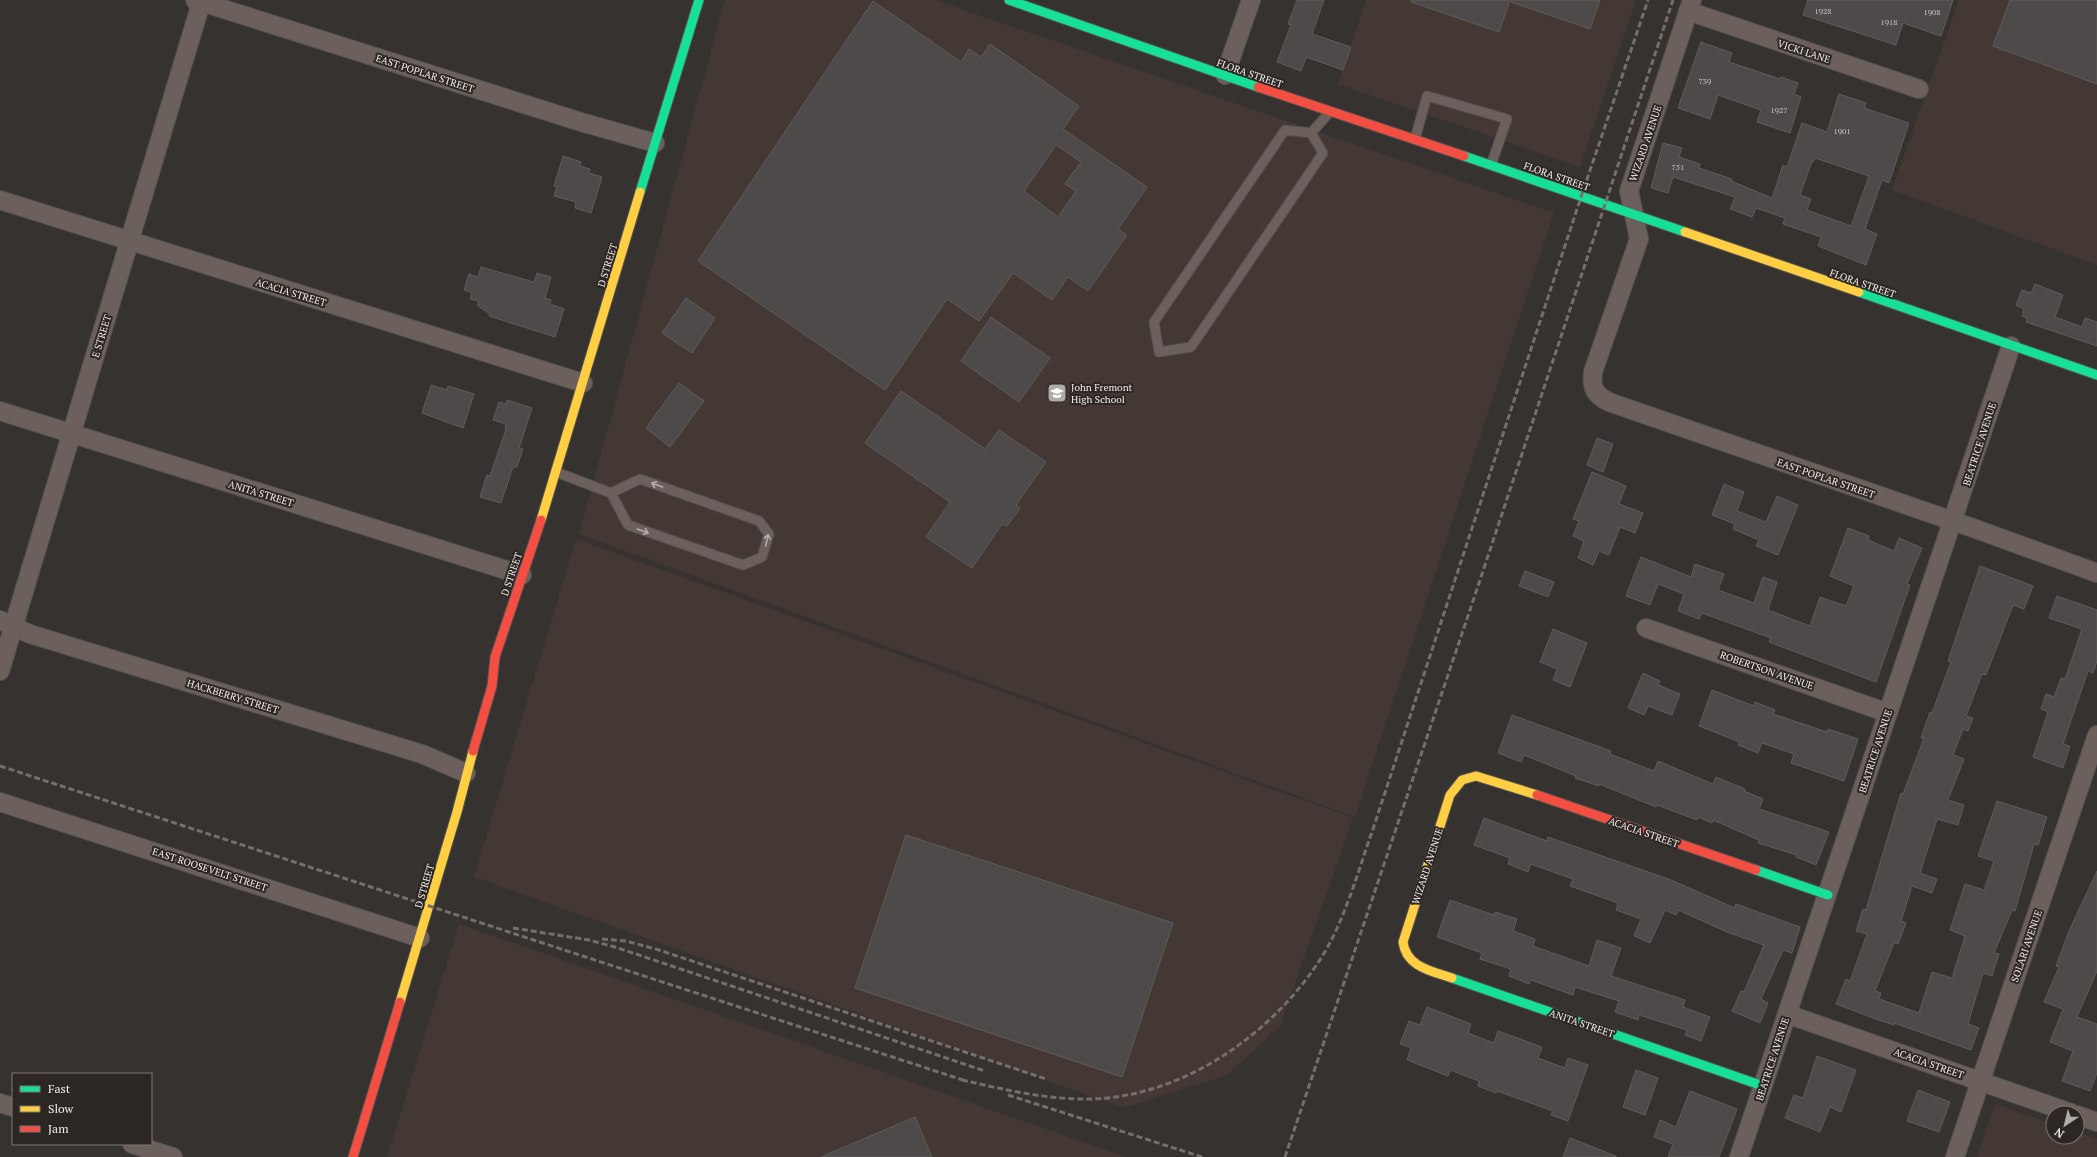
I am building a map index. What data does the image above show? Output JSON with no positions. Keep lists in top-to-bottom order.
{
  "streets": {
    "street": [
      "VICKI LANE",
      "EAST POPLAR STREET",
      "FLORA STREET",
      "WIZARD AVENUE",
      "D STREET",
      "ACACIA STREET",
      "E STREET",
      "BEATRICE AVENUE",
      "ANITA STREET",
      "ROBERTSON AVENUE",
      "HACKBERRY STREET",
      "EAST ROOSEVELT STREET",
      "SOLARI AVENUE"
    ]
  },
  "crossings": [
    ["VICKI LANE", "WIZARD AVENUE"],
    ["EAST POPLAR STREET", "WIZARD AVENUE"],
    ["EAST POPLAR STREET", "D STREET"],
    ["EAST POPLAR STREET", "E STREET"],
    ["EAST POPLAR STREET", "BEATRICE AVENUE"],
    ["FLORA STREET", "WIZARD AVENUE"],
    ["FLORA STREET", "BEATRICE AVENUE"],
    ["WIZARD AVENUE", "ACACIA STREET"],
    ["WIZARD AVENUE", "ANITA STREET"],
    ["D STREET", "ACACIA STREET"],
    ["D STREET", "ANITA STREET"],
    ["D STREET", "HACKBERRY STREET"],
    ["D STREET", "EAST ROOSEVELT STREET"],
    ["ACACIA STREET", "E STREET"],
    ["ACACIA STREET", "BEATRICE AVENUE"],
    ["ACACIA STREET", "SOLARI AVENUE"],
    ["E STREET", "ANITA STREET"],
    ["E STREET", "HACKBERRY STREET"],
    ["BEATRICE AVENUE", "ANITA STREET"],
    ["BEATRICE AVENUE", "ROBERTSON AVENUE"]
  ],
  "places": {
    "school or university": ["John Fremont High School"]
  },
  "house_numbers": [
    "1928",
    "1908",
    "1918",
    "739",
    "1927",
    "1901",
    "751"
  ],
  "legend": ["Fast", "Slow", "Jam"],
  "north": "bottom left"
}
